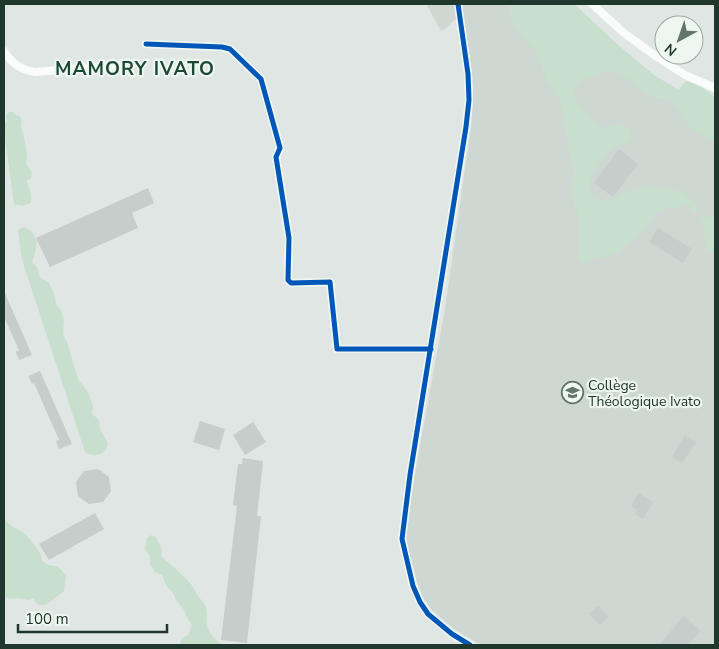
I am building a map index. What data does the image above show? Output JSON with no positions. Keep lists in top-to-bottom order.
{
  "districts": ["MAMORY IVATO"],
  "places": {
    "school or university": ["Collège Théologique Ivato"]
  },
  "scale_bar": "100 m",
  "north": "bottom left"
}
